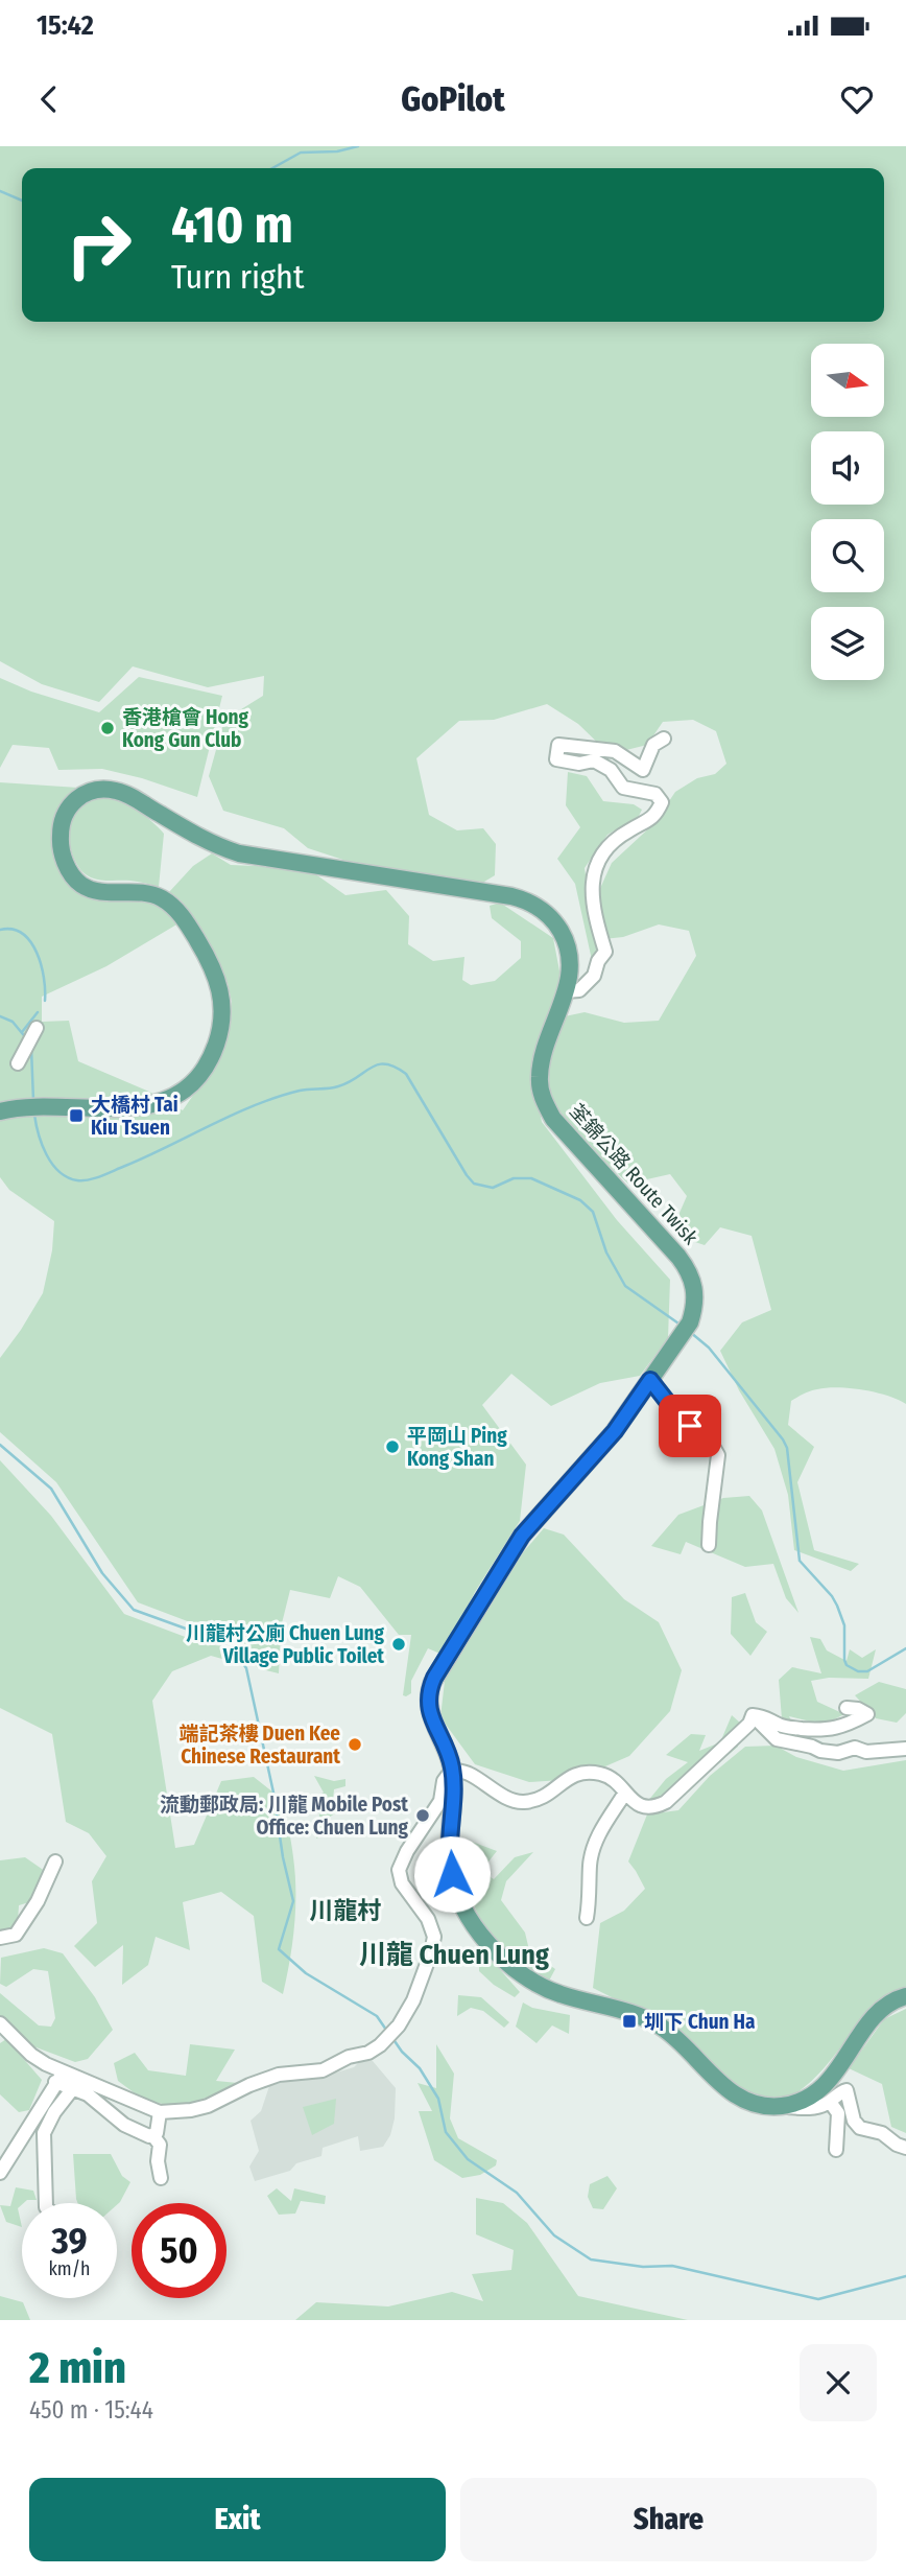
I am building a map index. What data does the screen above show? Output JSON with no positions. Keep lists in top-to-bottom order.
{
  "streets": {
    "main road": ["荃錦公路 Route Twisk"]
  },
  "districts": ["川龍村", "川龍 Chuen Lung"],
  "places": {
    "other": [
      "香港槍會 Hong Kong Gun Club",
      "平岡山 Ping Kong Shan",
      "川龍村公廁 Chuen Lung Village Public Toilet",
      "端記茶樓 Duen Kee Chinese Restaurant",
      "流動郵政局: 川龍 Mobile Post Office: Chuen Lung"
    ],
    "transit": ["大橋村 Tai Kiu Tsuen", "圳下 Chun Ha"]
  },
  "north": "right",
  "page": {
    "status": "15:42",
    "header": "GoPilot",
    "turn": ["410 m", "Turn right"],
    "speed": "39 km/h",
    "limit": "50",
    "heading": ["2 min", "450 m · 15:44"],
    "buttons": ["Exit", "Share"]
  }
}
